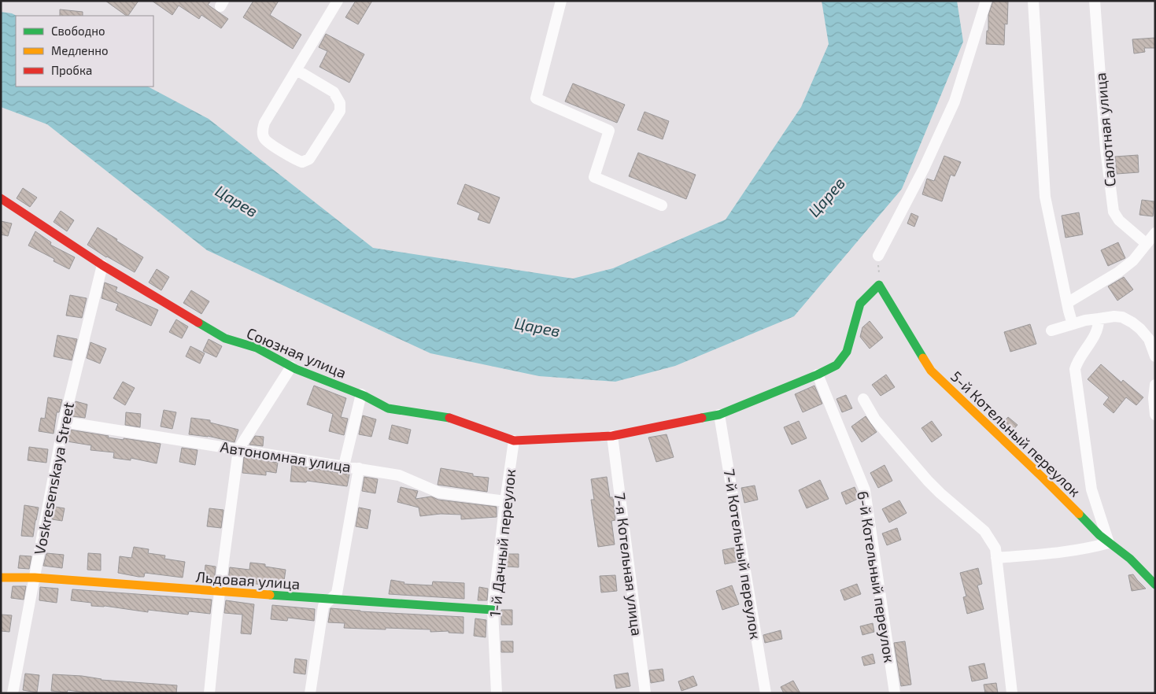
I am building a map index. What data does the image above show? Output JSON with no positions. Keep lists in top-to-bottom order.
{
  "streets": {
    "street": [
      "Салютная улица",
      "Союзная улица",
      "5-й Котельный переулок",
      "Автономная улица",
      "Voskresenskaya Street",
      "1-й Дачный переулок",
      "7-й Котельный переулок",
      "7-я Котельная улица",
      "6-й Котельный переулок",
      "Льдовая улица"
    ]
  },
  "crossings": [
    ["Союзная улица", "5-й Котельный переулок"],
    ["Союзная улица", "Voskresenskaya Street"],
    ["Союзная улица", "1-й Дачный переулок"],
    ["Союзная улица", "7-й Котельный переулок"],
    ["Союзная улица", "7-я Котельная улица"],
    ["Союзная улица", "6-й Котельный переулок"],
    ["Автономная улица", "Voskresenskaya Street"],
    ["Автономная улица", "1-й Дачный переулок"],
    ["Voskresenskaya Street", "Льдовая улица"],
    ["1-й Дачный переулок", "Льдовая улица"]
  ],
  "water": ["Царев"],
  "legend": ["Свободно", "Медленно", "Пробка"]
}
